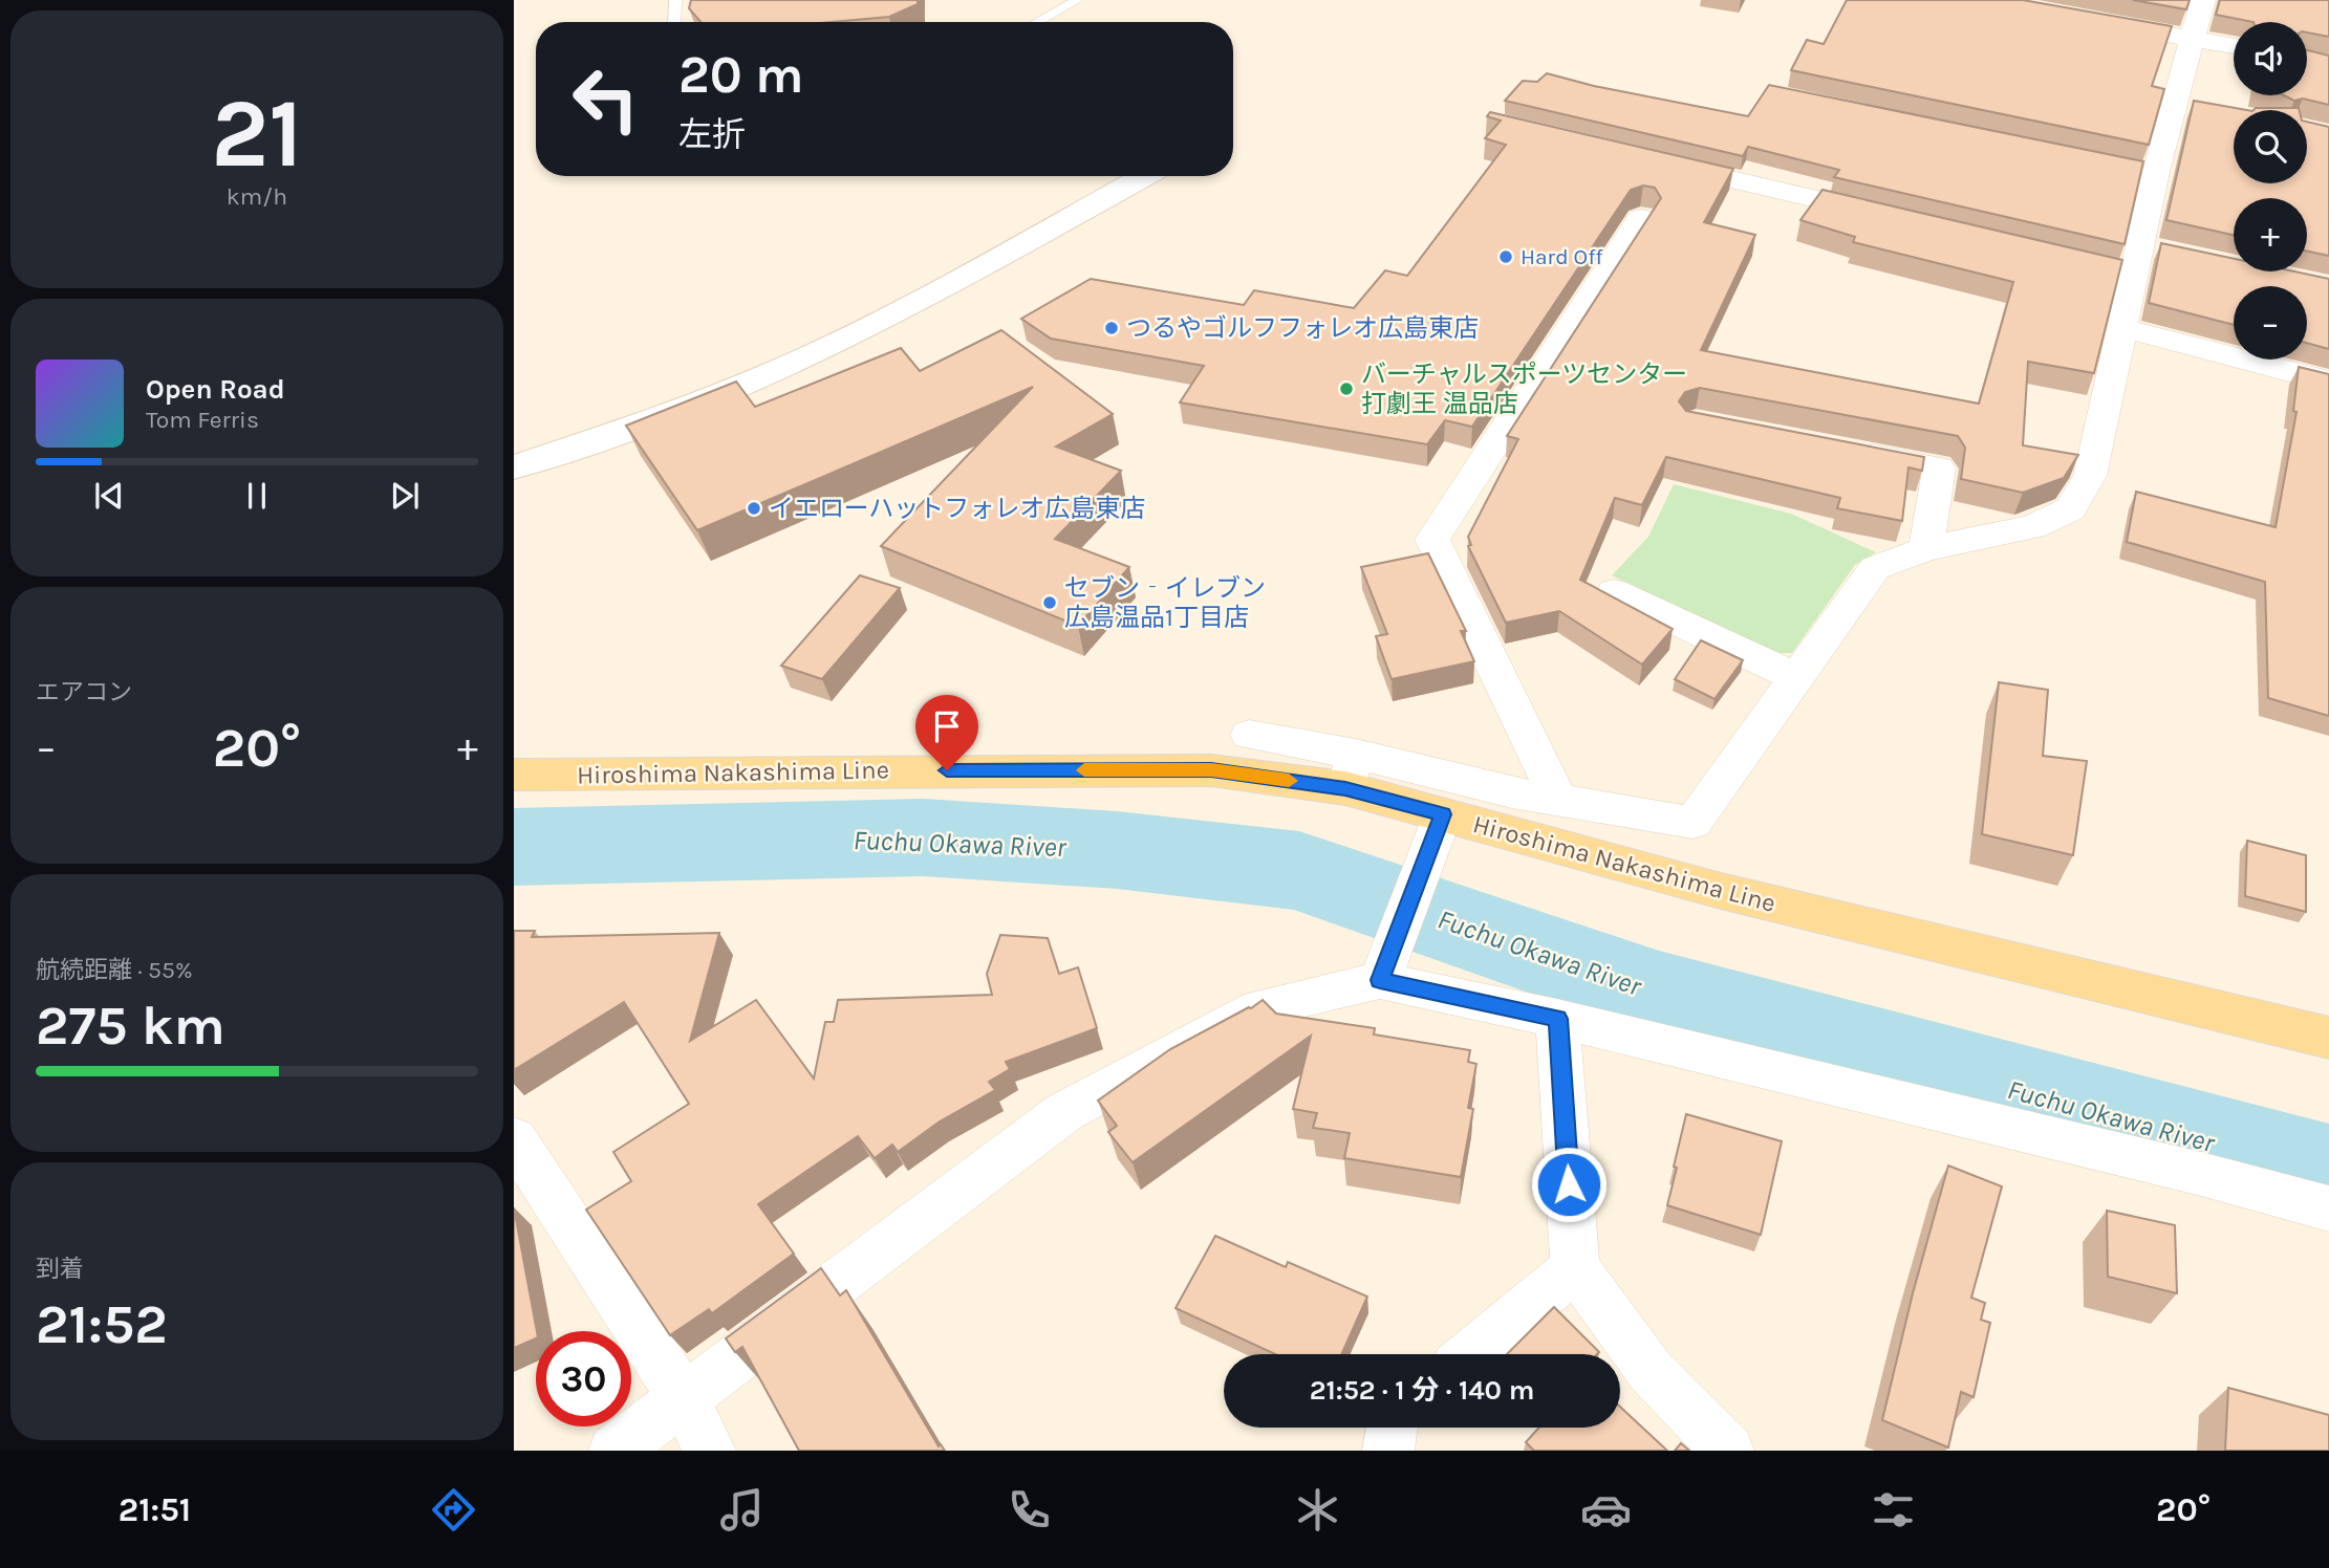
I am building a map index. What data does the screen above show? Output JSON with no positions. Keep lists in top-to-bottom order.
{
  "streets": {
    "main road": ["Hiroshima Nakashima Line"]
  },
  "water": ["Fuchu Okawa River"],
  "places": [
    "Hard Off",
    "つるやゴルフフォレオ広島東店",
    "バーチャルスポーツセンター 打劇王 温品店",
    "イエローハットフォレオ広島東店",
    "セブン‐イレブン 広島温品1丁目店"
  ],
  "page": {
    "tile": [
      ["21", "km/h"],
      "エアコン",
      ["航続距離 · 55%", "275 km"],
      ["到着", "21:52"]
    ],
    "map_buttons": ["+", "−"],
    "turn": ["20 m", "左折"],
    "song": ["Open Road", "Tom Ferris"],
    "heat": ["−", "20°", "+"],
    "limit": "30",
    "trip": "21:52 · 1 分 · 140 m",
    "tabs": ["21:51", "20°"]
  }
}
